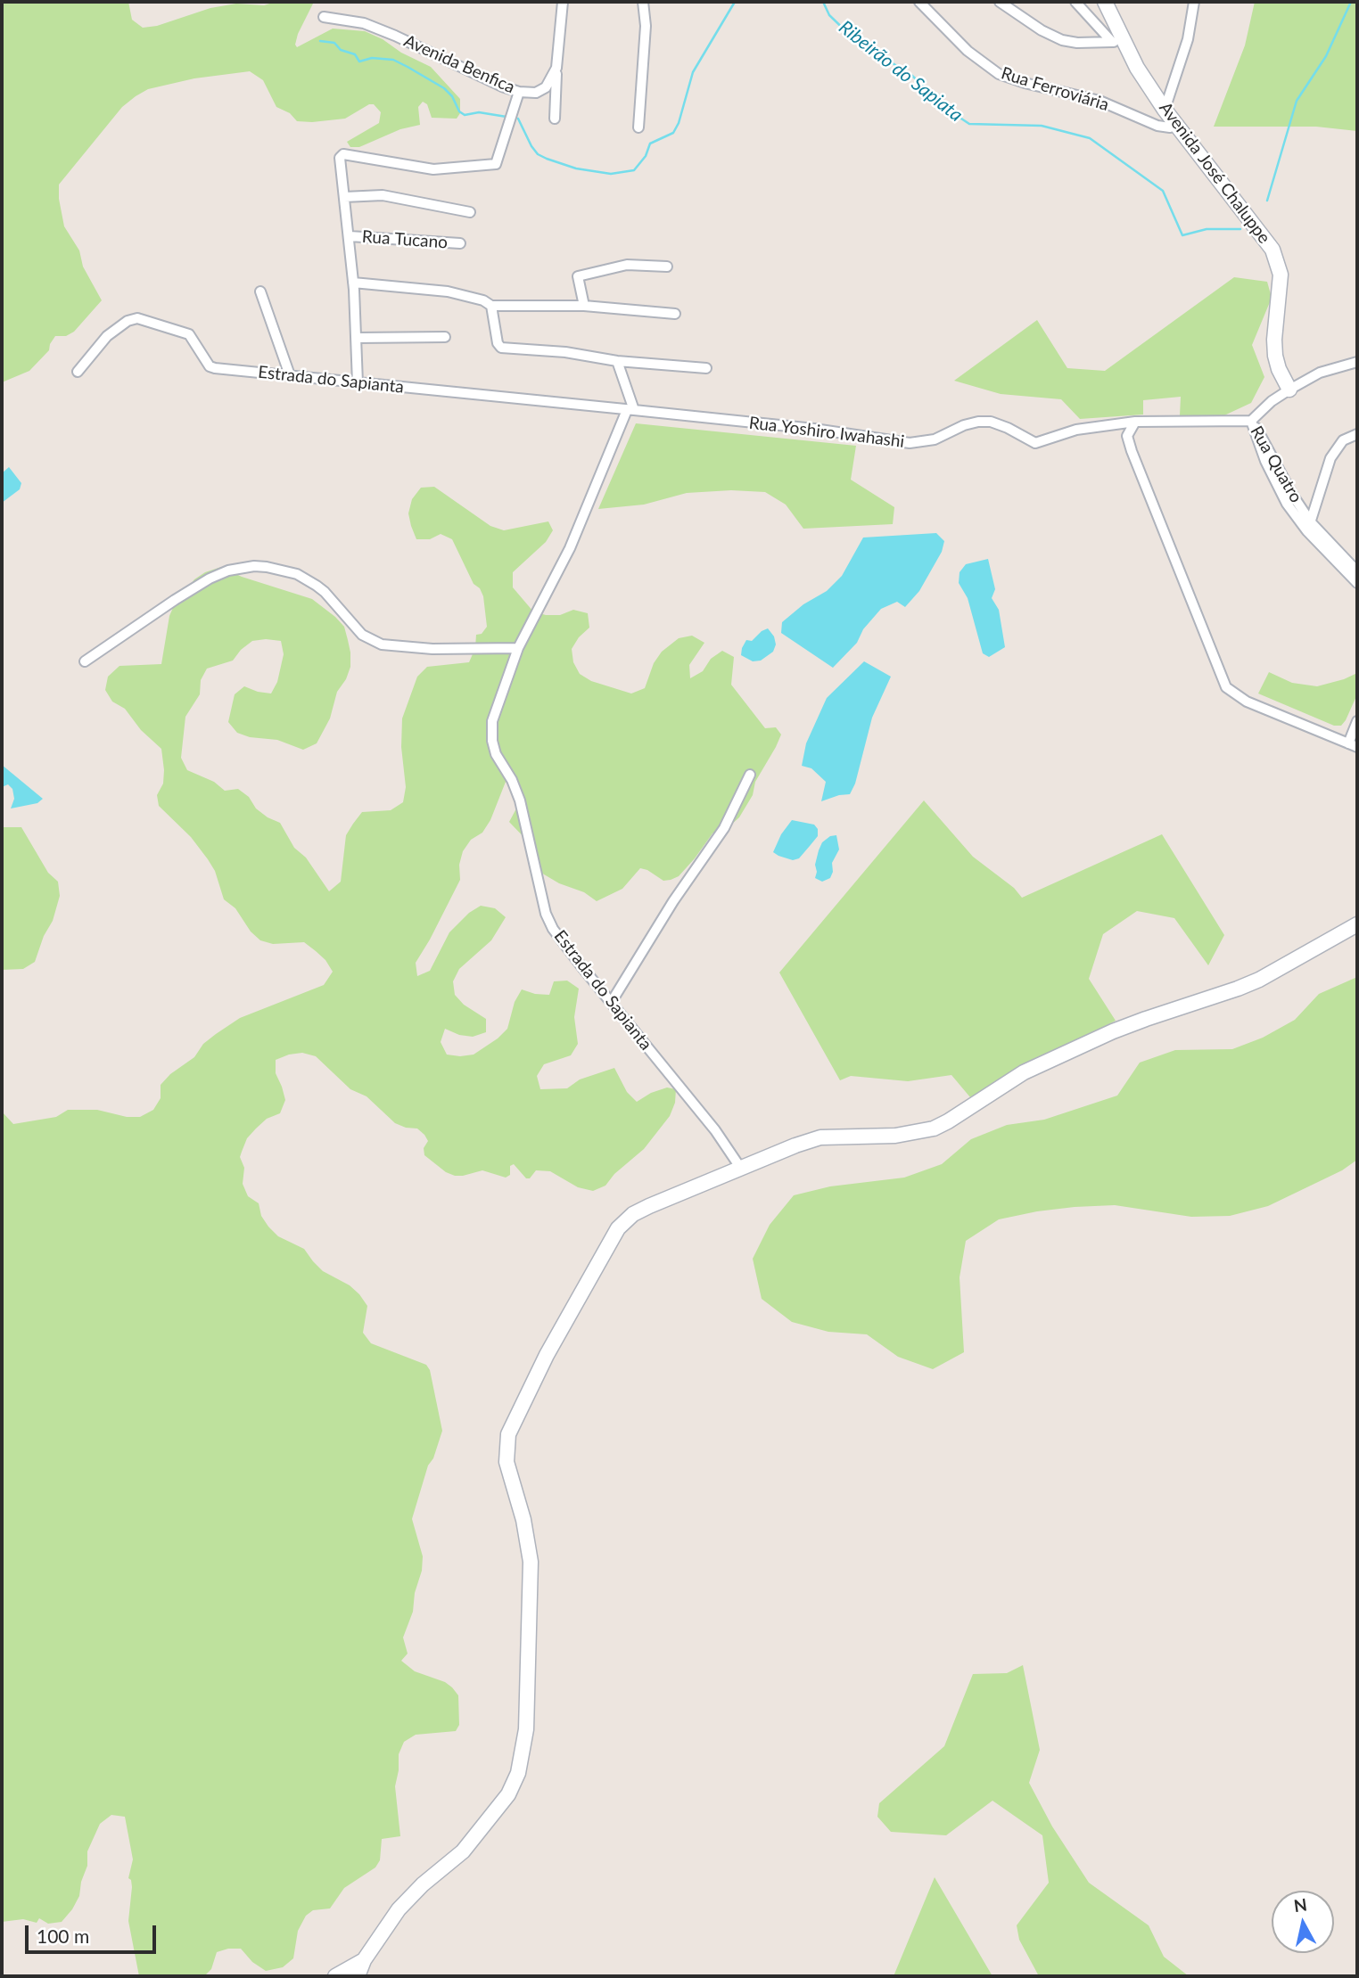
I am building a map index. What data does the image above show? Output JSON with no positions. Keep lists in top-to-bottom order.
{
  "streets": {
    "main road": ["Avenida José Chaluppe"],
    "street": [
      "Avenida Benfica",
      "Rua Ferroviária",
      "Rua Tucano",
      "Estrada do Sapianta",
      "Rua Yoshiro Iwahashi",
      "Rua Quatro"
    ]
  },
  "crossings": [
    ["Rua Ferroviária", "Avenida José Chaluppe"],
    ["Estrada do Sapianta", "Rua Yoshiro Iwahashi"],
    ["Rua Yoshiro Iwahashi", "Rua Quatro"]
  ],
  "water": ["Ribeirão do Sapiata"],
  "scale_bar": "100 m",
  "north": "top"
}
